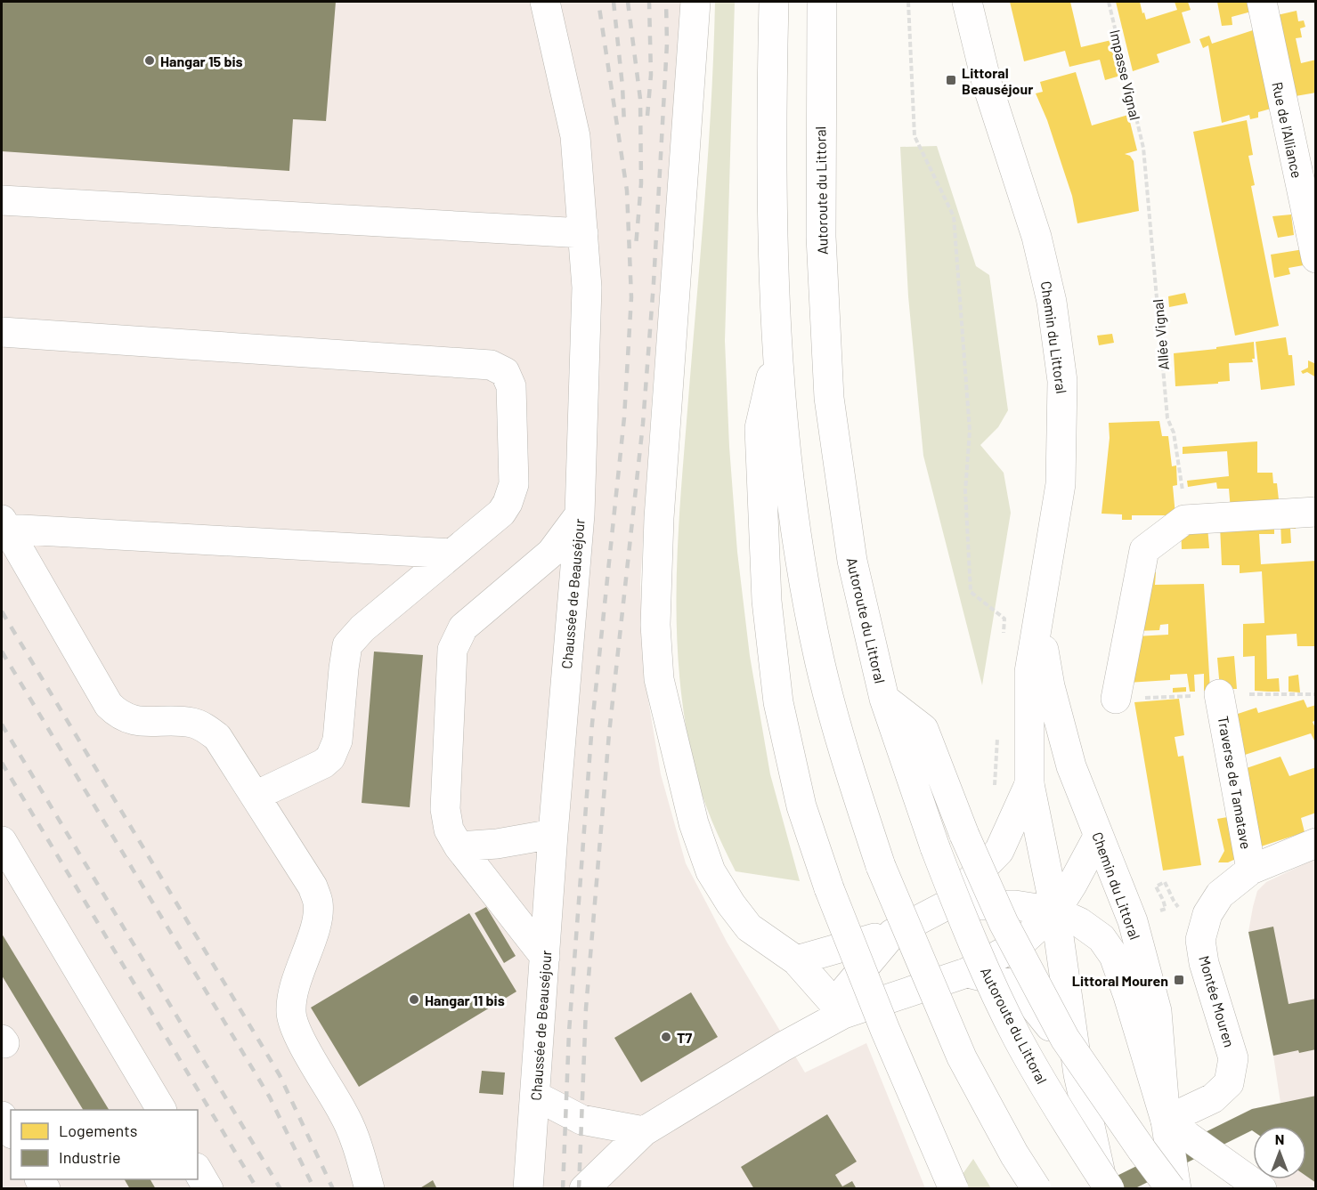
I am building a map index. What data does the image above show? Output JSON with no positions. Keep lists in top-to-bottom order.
{
  "streets": {
    "main road": [
      "Rue de l'Alliance",
      "Autoroute du Littoral",
      "Chemin du Littoral",
      "Chaussée de Beauséjour",
      "Traverse de Tamatave",
      "Montée Mouren"
    ],
    "path": ["Impasse Vignal", "Allée Vignal"]
  },
  "crossings": [
    ["Impasse Vignal", "Allée Vignal"],
    ["Chemin du Littoral", "Montée Mouren"],
    ["Traverse de Tamatave", "Montée Mouren"]
  ],
  "places": {
    "other": ["Hangar 15 bis", "Hangar 11 bis", "T7"],
    "transit": ["Littoral Beauséjour", "Littoral Mouren"]
  },
  "legend": ["Logements", "Industrie"],
  "north": "top"
}
